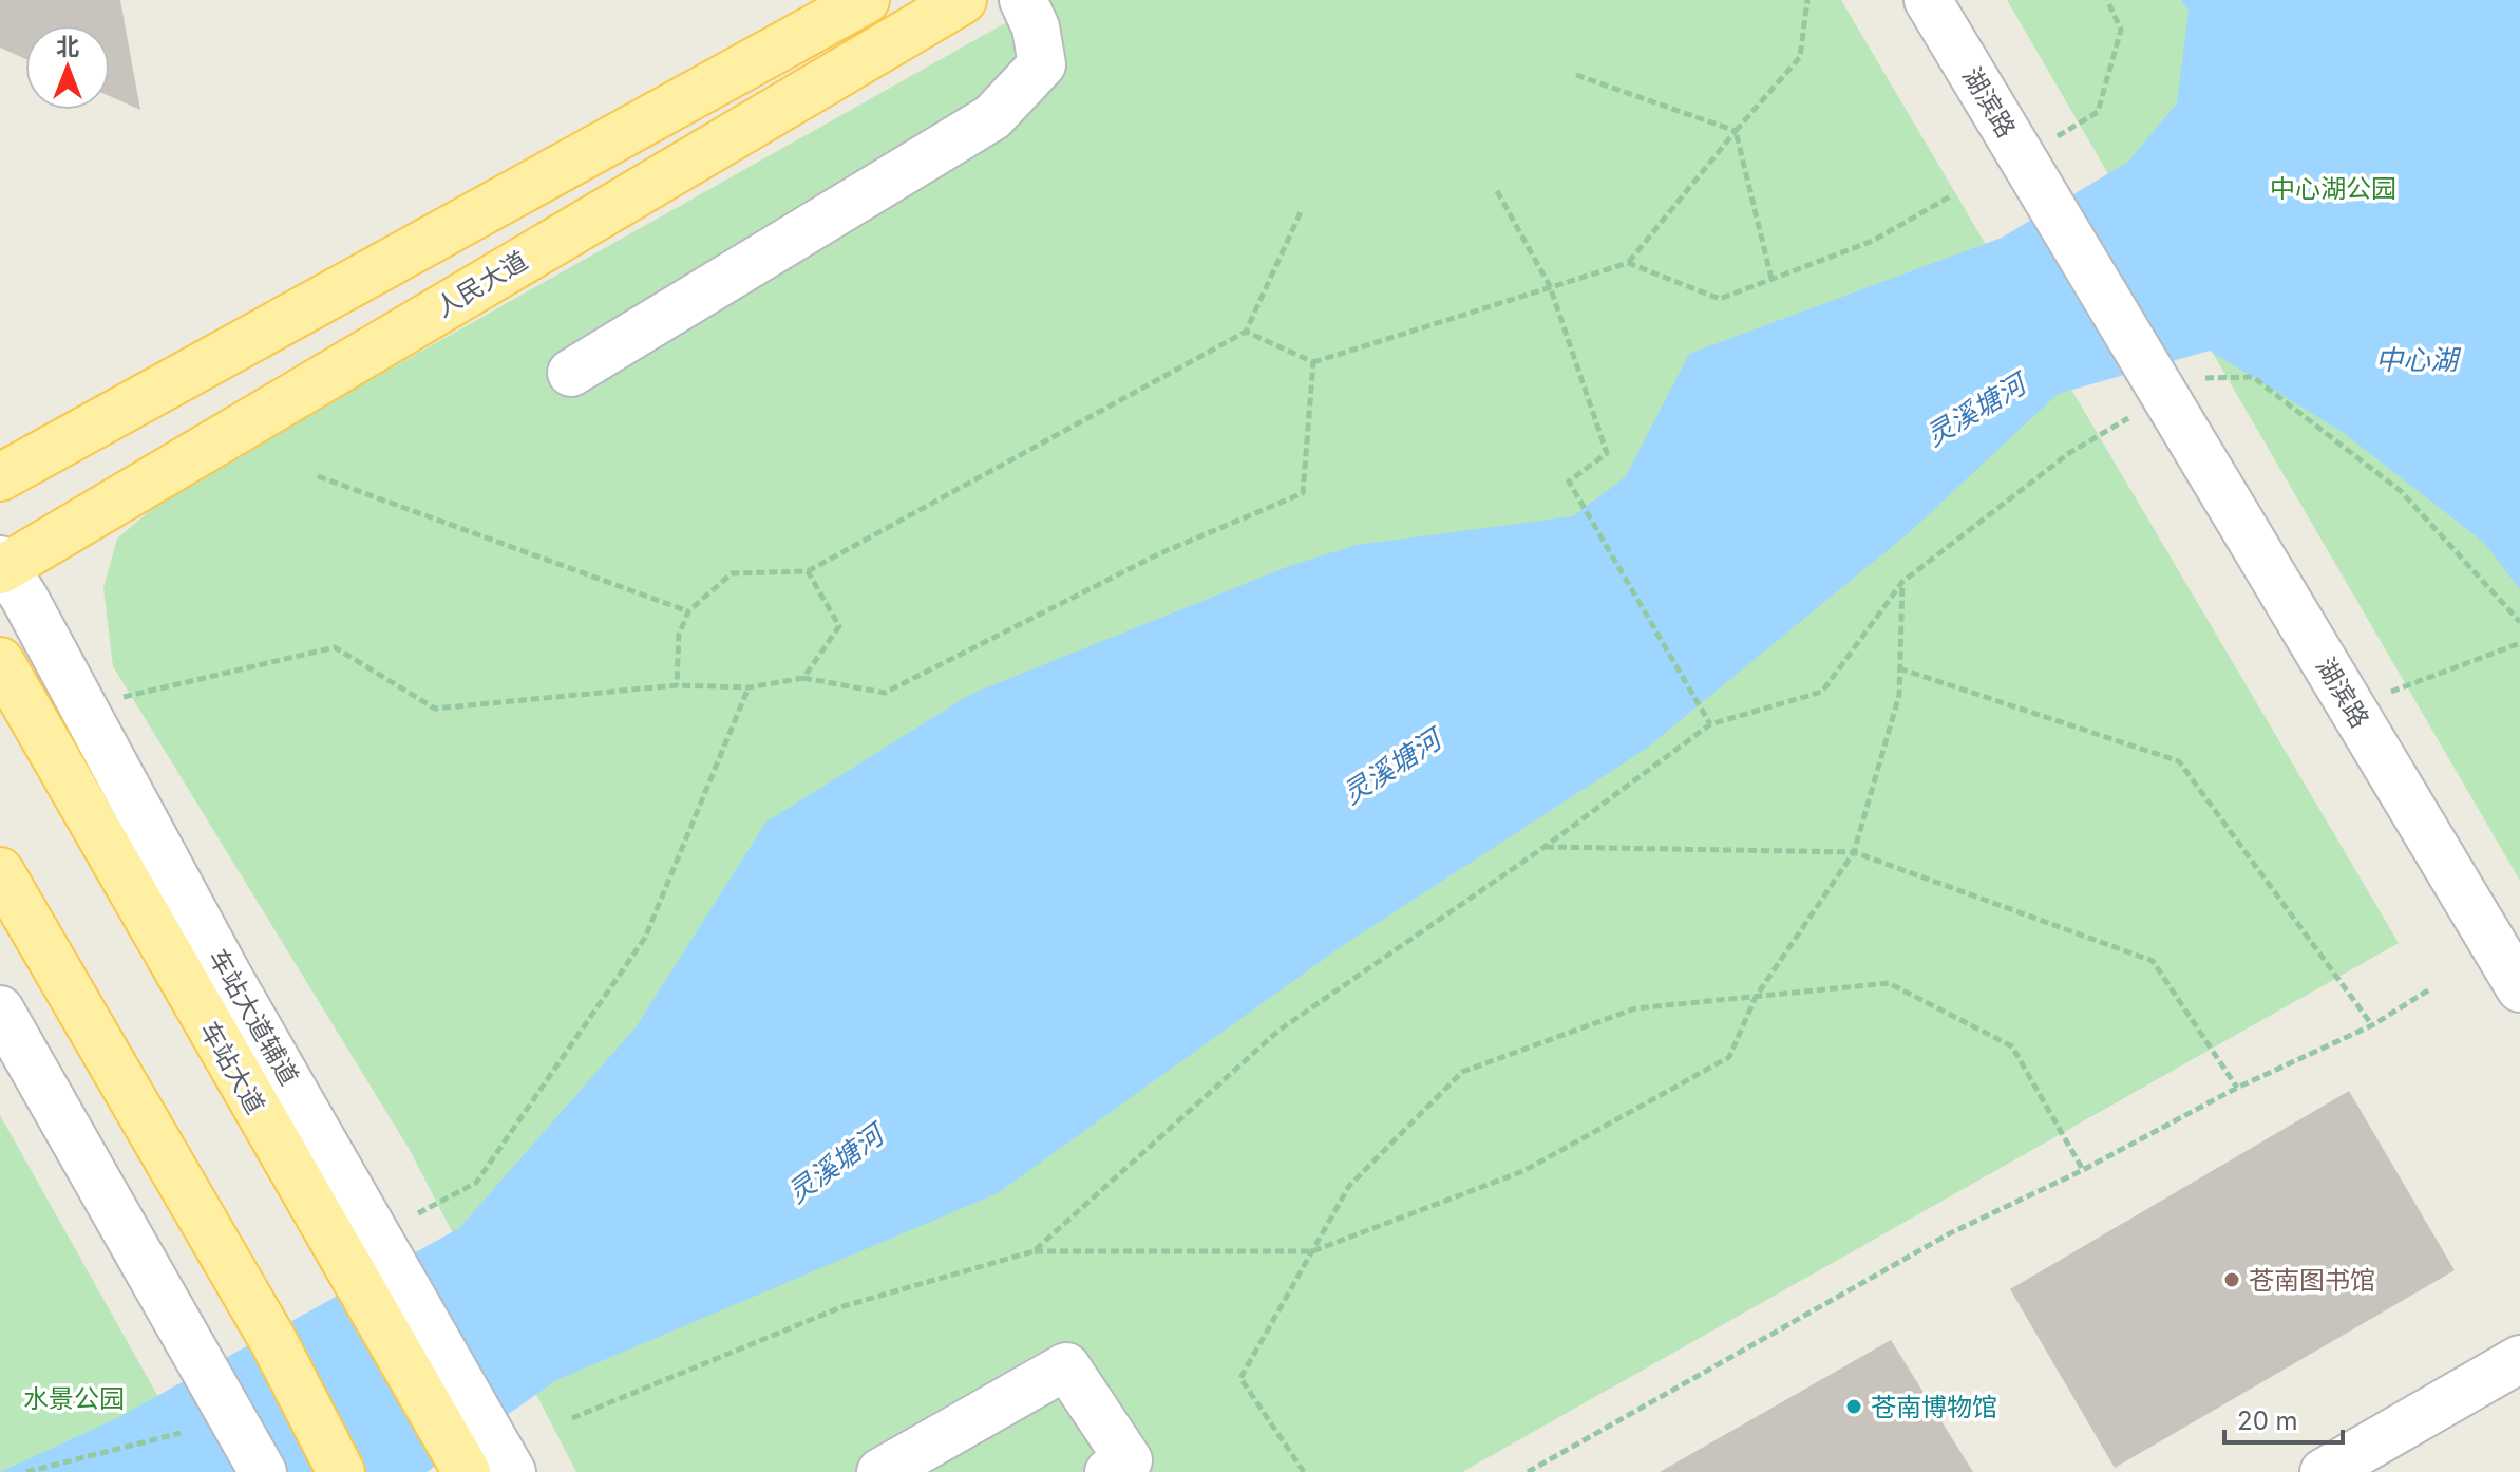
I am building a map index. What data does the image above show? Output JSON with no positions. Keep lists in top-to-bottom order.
{
  "streets": {
    "main road": ["人民大道", "车站大道"],
    "street": ["湖滨路", "车站大道辅道"]
  },
  "crossings": [
    ["人民大道", "车站大道辅道"],
    ["车站大道辅道", "车站大道"]
  ],
  "water": ["中心湖", "灵溪塘河"],
  "parks": ["中心湖公园", "水景公园"],
  "places": ["苍南图书馆", "苍南博物馆"],
  "scale_bar": "20 m",
  "north": "top"
}
